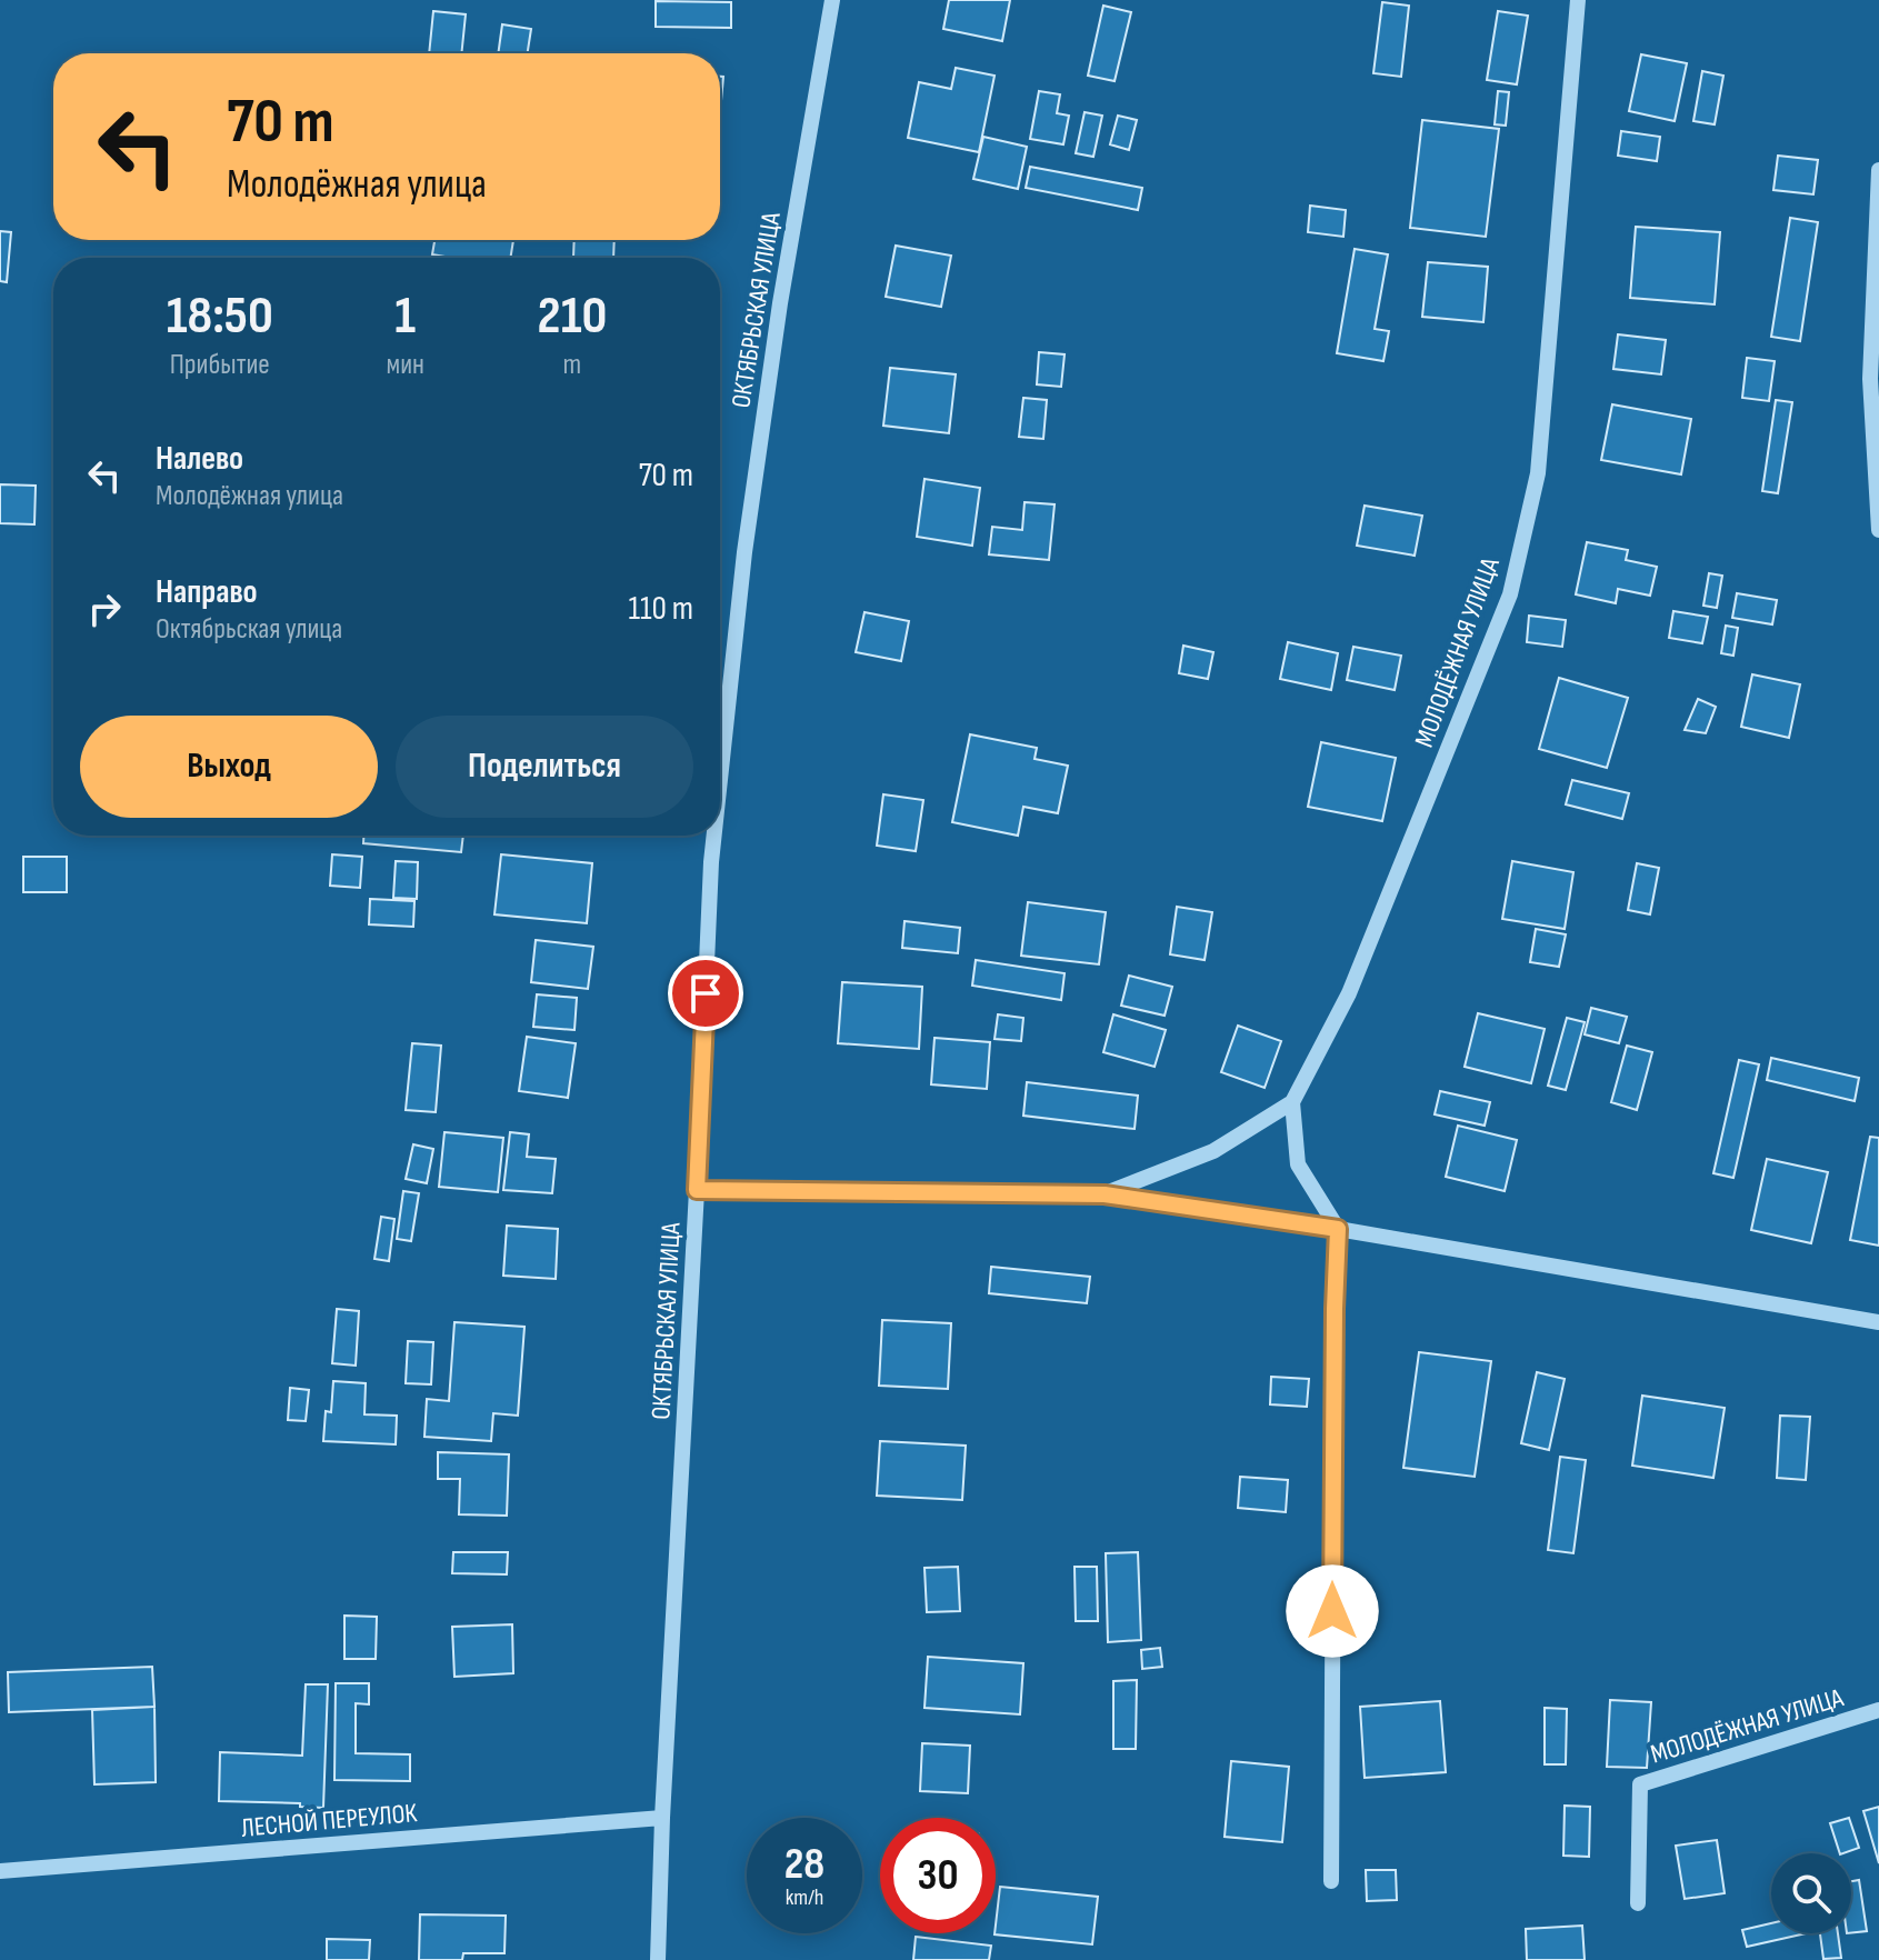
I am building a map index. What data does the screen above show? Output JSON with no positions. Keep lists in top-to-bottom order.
{
  "streets": {
    "street": ["ОКТЯБРЬСКАЯ УЛИЦА", "МОЛОДЁЖНАЯ УЛИЦА", "ЛЕСНОЙ ПЕРЕУЛОК"]
  },
  "crossings": [
    ["ОКТЯБРЬСКАЯ УЛИЦА", "ЛЕСНОЙ ПЕРЕУЛОК"]
  ],
  "page": {
    "turn": ["70 m", "Молодёжная улица"],
    "eta": [
      "18:50",
      "Прибытие",
      "1",
      "мин",
      "210",
      "m"
    ],
    "list": [
      {
        "name": "Налево",
        "note": "Молодёжная улица",
        "value": "70 m"
      },
      {
        "name": "Направо",
        "note": "Октябрьская улица",
        "value": "110 m"
      }
    ],
    "buttons": ["Выход", "Поделиться"],
    "speed": "28 km/h",
    "limit": "30"
  }
}
